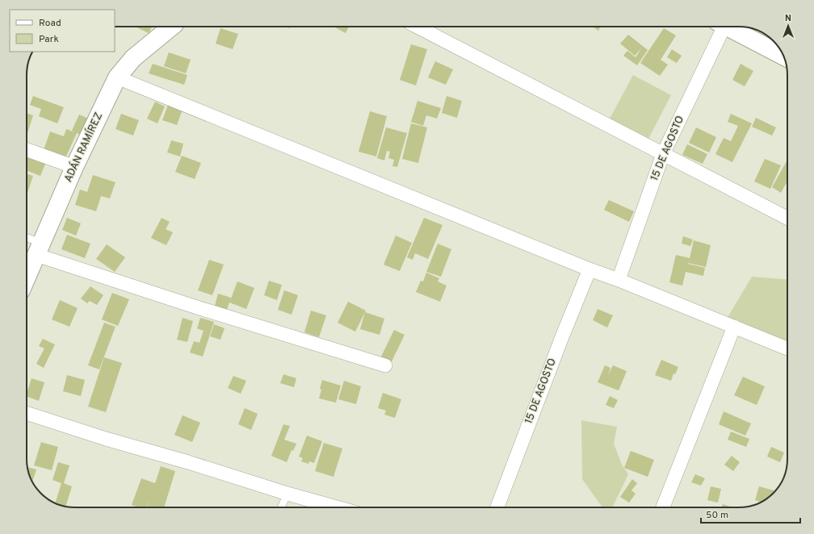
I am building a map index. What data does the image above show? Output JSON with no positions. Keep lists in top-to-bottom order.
{
  "streets": {
    "street": ["ADÁN RAMÍREZ", "15 DE AGOSTO"]
  },
  "legend": ["Road", "Park"],
  "scale_bar": "50 m",
  "north": "top"
}
